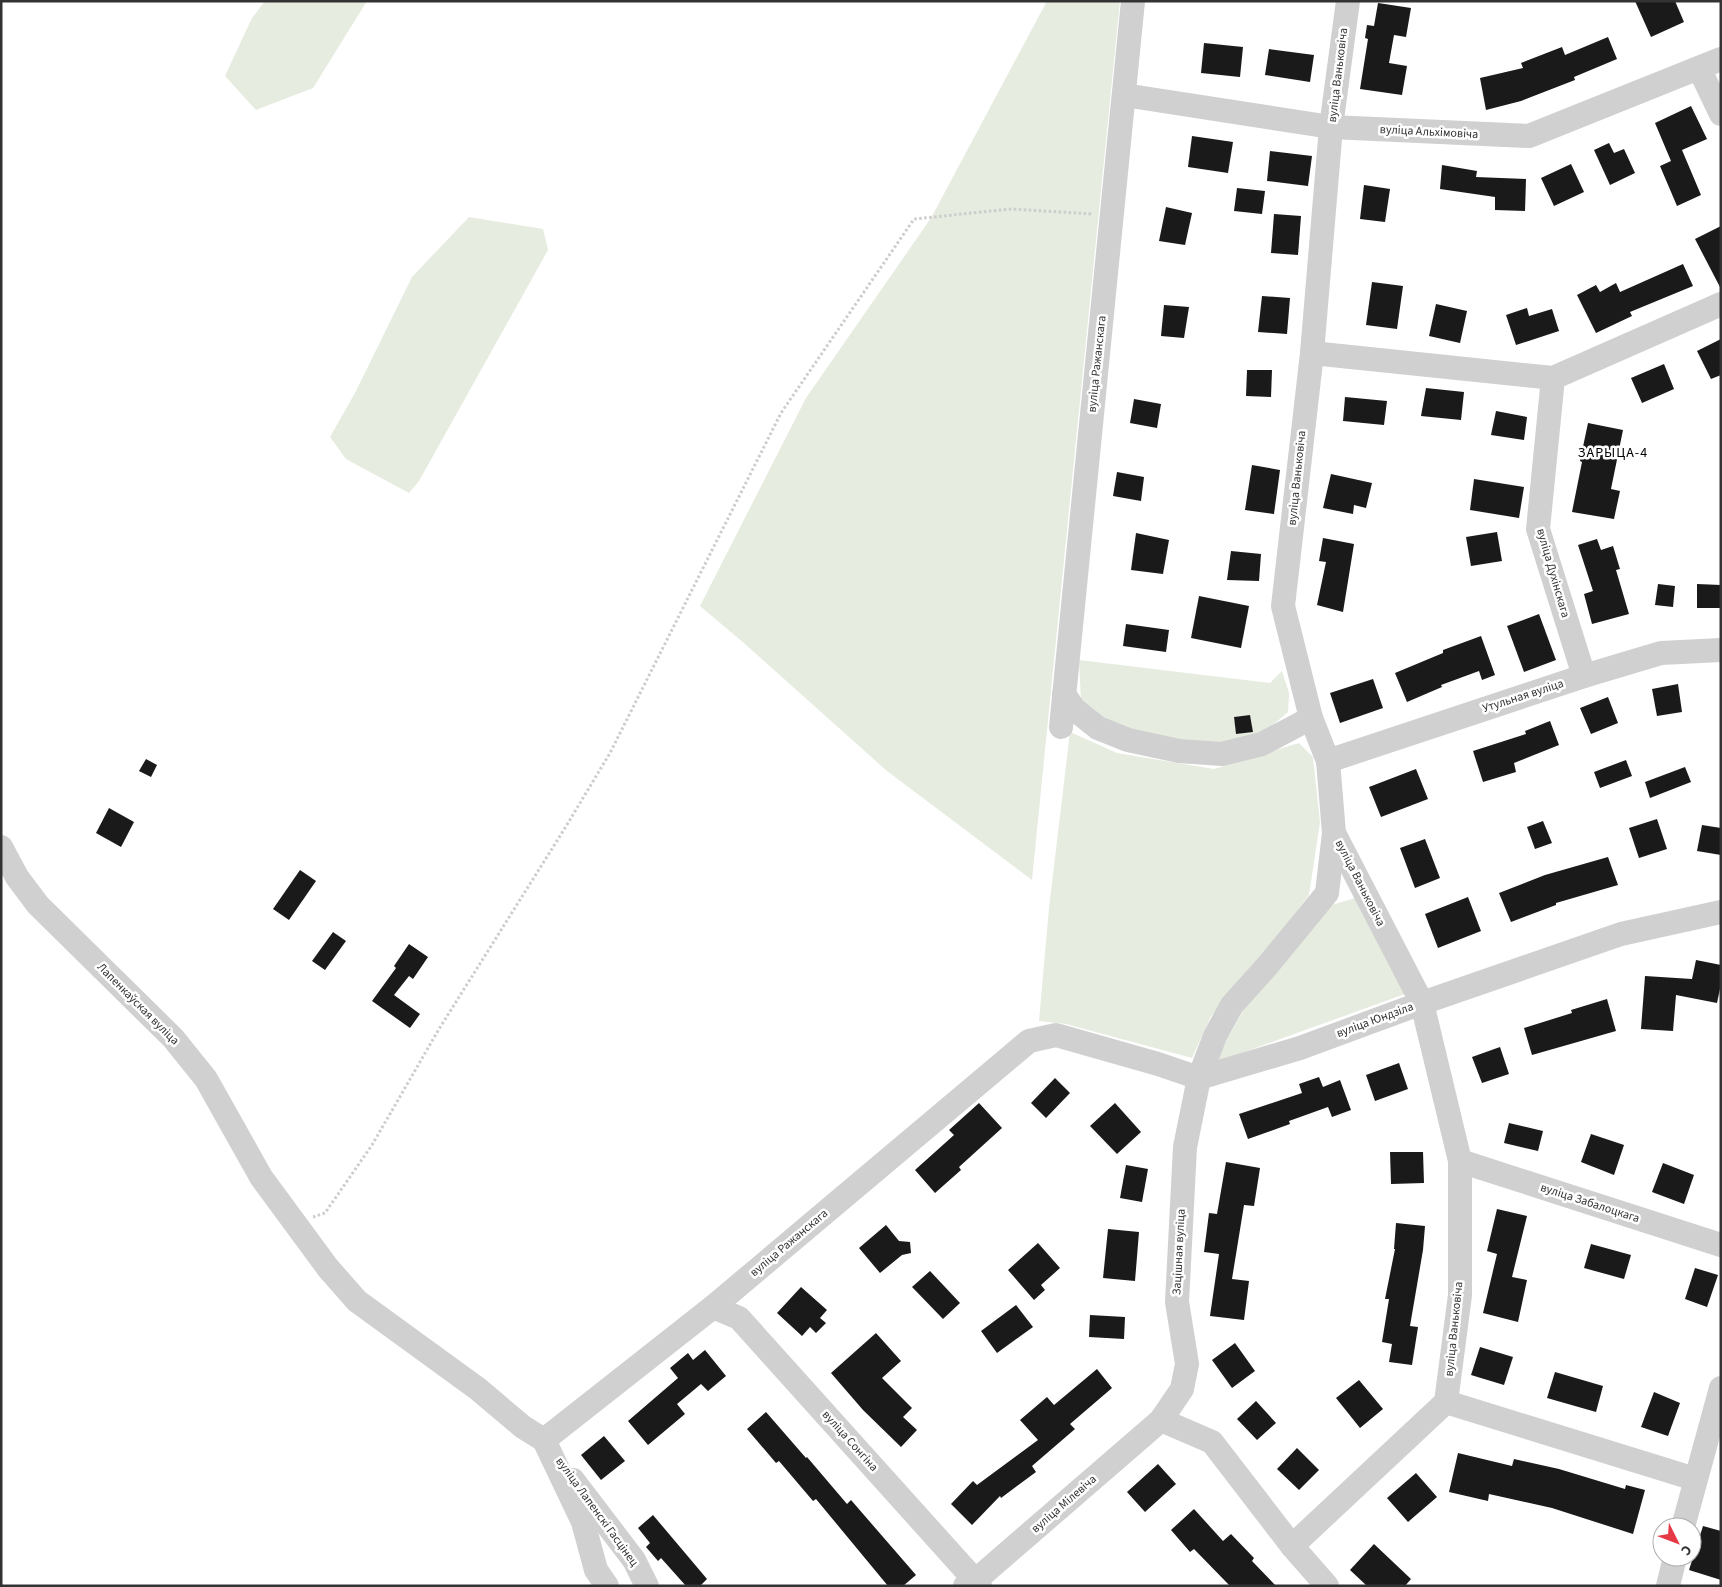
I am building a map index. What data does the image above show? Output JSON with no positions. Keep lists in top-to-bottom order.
{
  "streets": {
    "street": [
      "вуліца Ваньковіча",
      "вуліца Альхімовіча",
      "вуліца Ражанскага",
      "вуліца Духінскага",
      "Утульная вуліца",
      "Лапенкаўская вуліца",
      "вуліца Юндзіла",
      "вуліца Забалоцкага",
      "Зацішная вуліца",
      "вуліца Сонгіна",
      "вуліца Мілевіча",
      "вуліца Лапенскі Гасцінец"
    ]
  },
  "crossings": [
    ["вуліца Ваньковіча", "вуліца Альхімовіча"],
    ["вуліца Ваньковіча", "Утульная вуліца"],
    ["вуліца Ваньковіча", "вуліца Юндзіла"],
    ["вуліца Ваньковіча", "вуліца Забалоцкага"],
    ["вуліца Ваньковіча", "Зацішная вуліца"],
    ["вуліца Альхімовіча", "вуліца Ражанскага"],
    ["вуліца Ражанскага", "Лапенкаўская вуліца"],
    ["вуліца Ражанскага", "вуліца Юндзіла"],
    ["вуліца Ражанскага", "Зацішная вуліца"],
    ["вуліца Ражанскага", "вуліца Сонгіна"],
    ["вуліца Ражанскага", "вуліца Лапенскі Гасцінец"],
    ["вуліца Духінскага", "Утульная вуліца"],
    ["Лапенкаўская вуліца", "вуліца Лапенскі Гасцінец"],
    ["вуліца Юндзіла", "Зацішная вуліца"],
    ["Зацішная вуліца", "вуліца Мілевіча"],
    ["вуліца Сонгіна", "вуліца Мілевіча"]
  ],
  "districts": ["ЗАРЫЦА-4"],
  "north": "bottom right"
}
